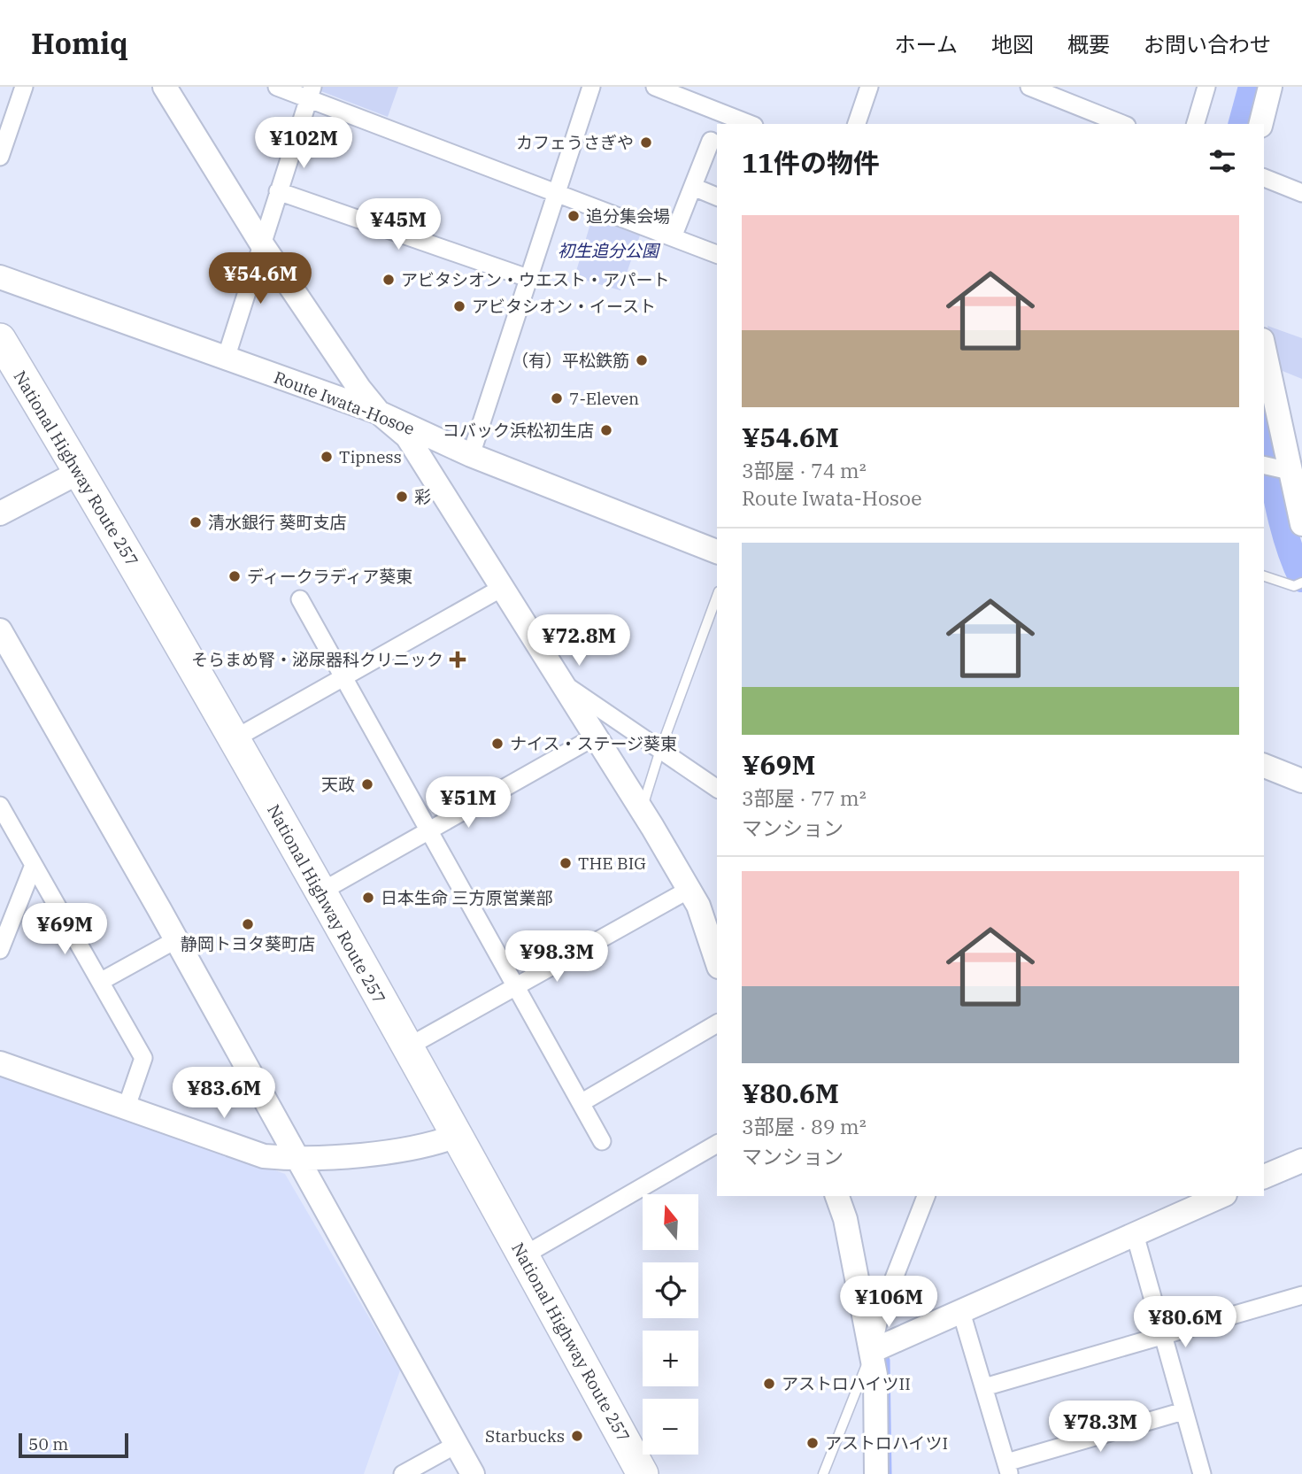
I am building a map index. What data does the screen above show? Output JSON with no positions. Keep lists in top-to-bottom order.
{
  "streets": {
    "highway": ["National Highway Route 257"],
    "street": ["Route Iwata-Hosoe"]
  },
  "parks": ["初生追分公園"],
  "places": {
    "other": [
      "カフェうさぎや",
      "追分集会場",
      "アビタシオン・ウエスト・アパート",
      "アビタシオン・イースト",
      "（有）平松鉄筋",
      "7-Eleven",
      "コバック浜松初生店",
      "Tipness",
      "彩",
      "清水銀行 葵町支店",
      "ディークラディア葵東",
      "ナイス・ステージ葵東",
      "天政",
      "THE BIG",
      "日本生命 三方原営業部",
      "静岡トヨタ葵町店",
      "アストロハイツII",
      "Starbucks",
      "アストロハイツI"
    ],
    "health": ["そらまめ腎・泌尿器科クリニック"]
  },
  "scale_bar": "50 m",
  "north": "top",
  "page": {
    "header": "Homiq",
    "nav": [
      "ホーム",
      "地図",
      "概要",
      "お問い合わせ"
    ],
    "price": [
      "¥102M",
      "¥45M",
      "¥54.6M",
      "¥72.8M",
      "¥51M",
      "¥69M",
      "¥98.3M",
      "¥83.6M",
      "¥106M",
      "¥80.6M",
      "¥78.3M"
    ],
    "heading": "11件の物件",
    "list": [
      {
        "name": "¥54.6M",
        "note": "3部屋 · 74 m² · Route Iwata-Hosoe"
      },
      {
        "name": "¥69M",
        "note": "3部屋 · 77 m² · マンション"
      },
      {
        "name": "¥80.6M",
        "note": "3部屋 · 89 m² · マンション"
      }
    ],
    "map_buttons": ["+", "−"],
    "scale": "50 m"
  }
}
